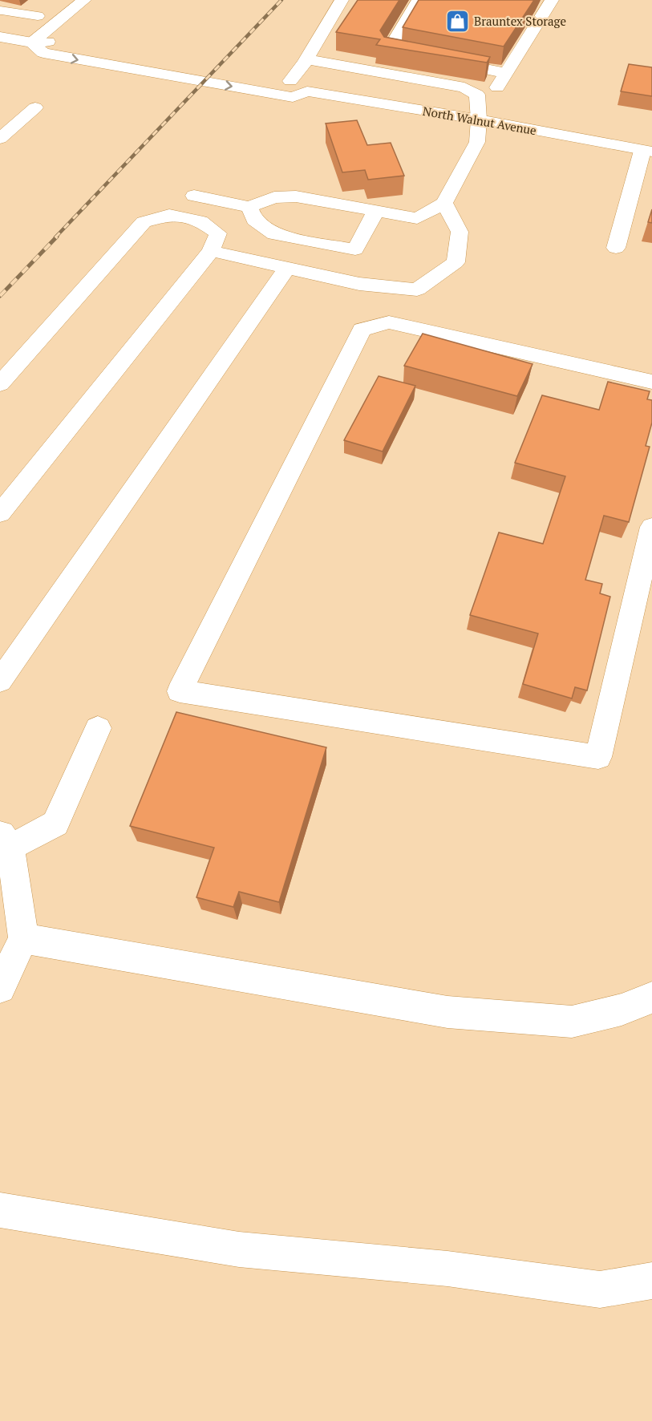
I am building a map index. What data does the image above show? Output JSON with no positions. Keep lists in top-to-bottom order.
{
  "streets": {
    "main road": ["North Walnut Avenue"]
  },
  "places": {
    "shop": ["Brauntex Storage"]
  }
}
